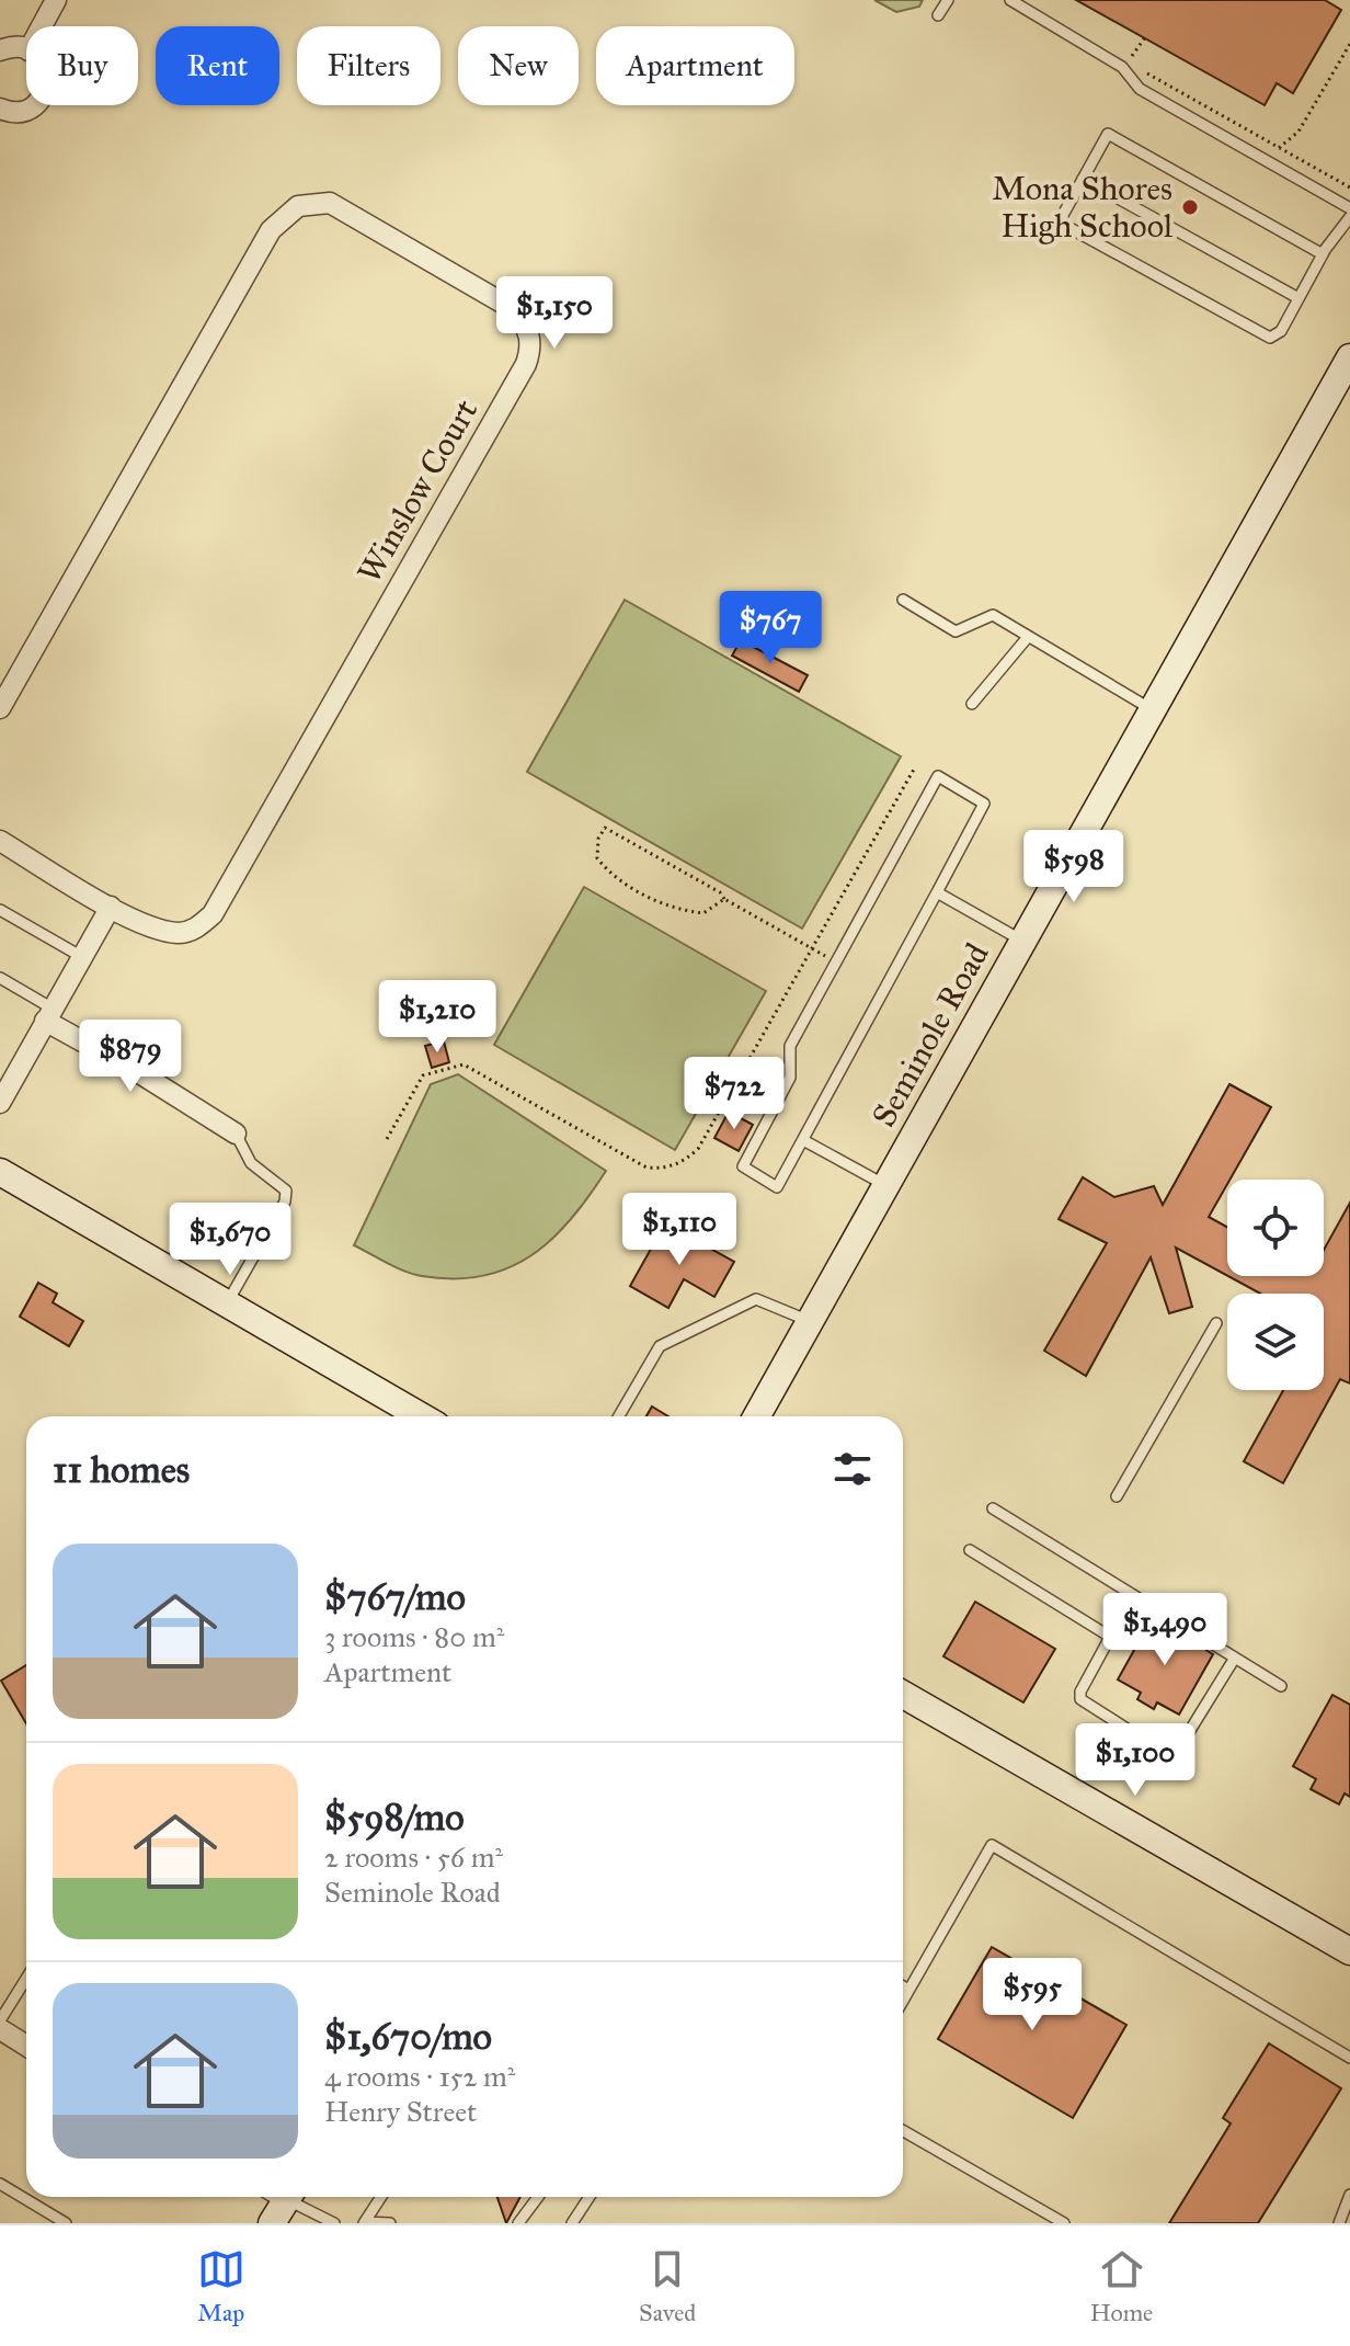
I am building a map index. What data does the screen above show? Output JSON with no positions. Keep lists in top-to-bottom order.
{
  "streets": {
    "street": ["Winslow Court", "Seminole Road"]
  },
  "places": ["Mona Shores High School"],
  "page": {
    "chip": [
      "Buy",
      "Rent",
      "Filters",
      "New",
      "Apartment"
    ],
    "price": [
      "$1,150",
      "$767",
      "$598",
      "$1,210",
      "$879",
      "$722",
      "$1,110",
      "$1,670",
      "$1,490",
      "$1,100",
      "$595"
    ],
    "heading": "11 homes",
    "list": [
      {
        "name": "$767/mo",
        "note": "3 rooms · 80 m² · Apartment"
      },
      {
        "name": "$598/mo",
        "note": "2 rooms · 56 m² · Seminole Road"
      },
      {
        "name": "$1,670/mo",
        "note": "4 rooms · 152 m² · Henry Street"
      }
    ],
    "tabs": ["Map", "Saved", "Home"]
  }
}
